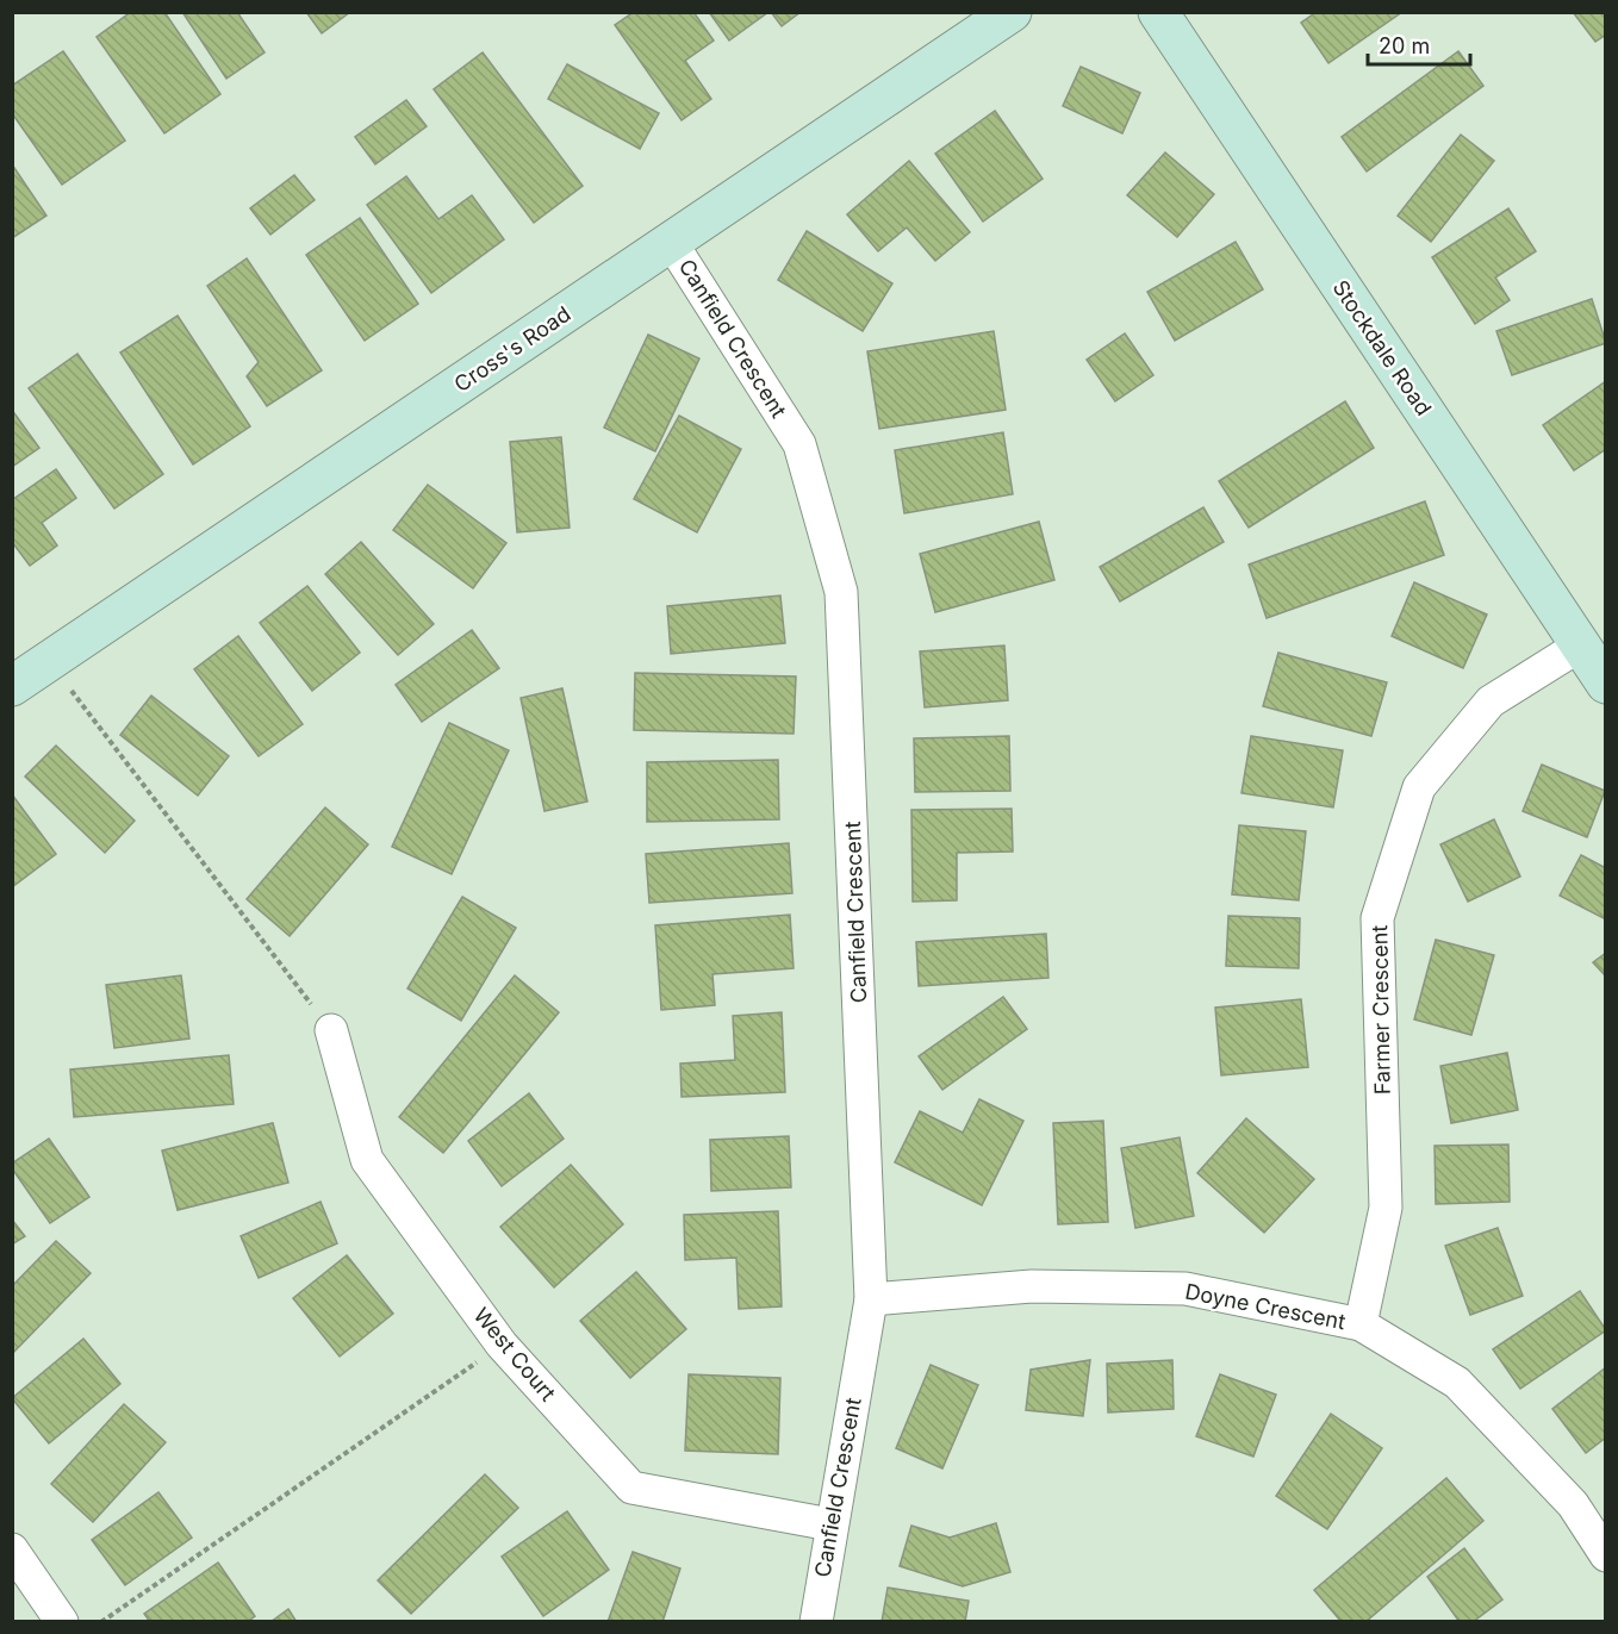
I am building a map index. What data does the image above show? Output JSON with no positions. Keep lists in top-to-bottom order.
{
  "streets": {
    "street": [
      "Canfield Crescent",
      "Stockdale Road",
      "Cross's Road",
      "Farmer Crescent",
      "Doyne Crescent",
      "West Court"
    ]
  },
  "crossings": [
    ["Canfield Crescent", "Cross's Road"],
    ["Canfield Crescent", "Doyne Crescent"],
    ["Canfield Crescent", "West Court"],
    ["Stockdale Road", "Farmer Crescent"],
    ["Farmer Crescent", "Doyne Crescent"]
  ],
  "scale_bar": "20 m"
}
